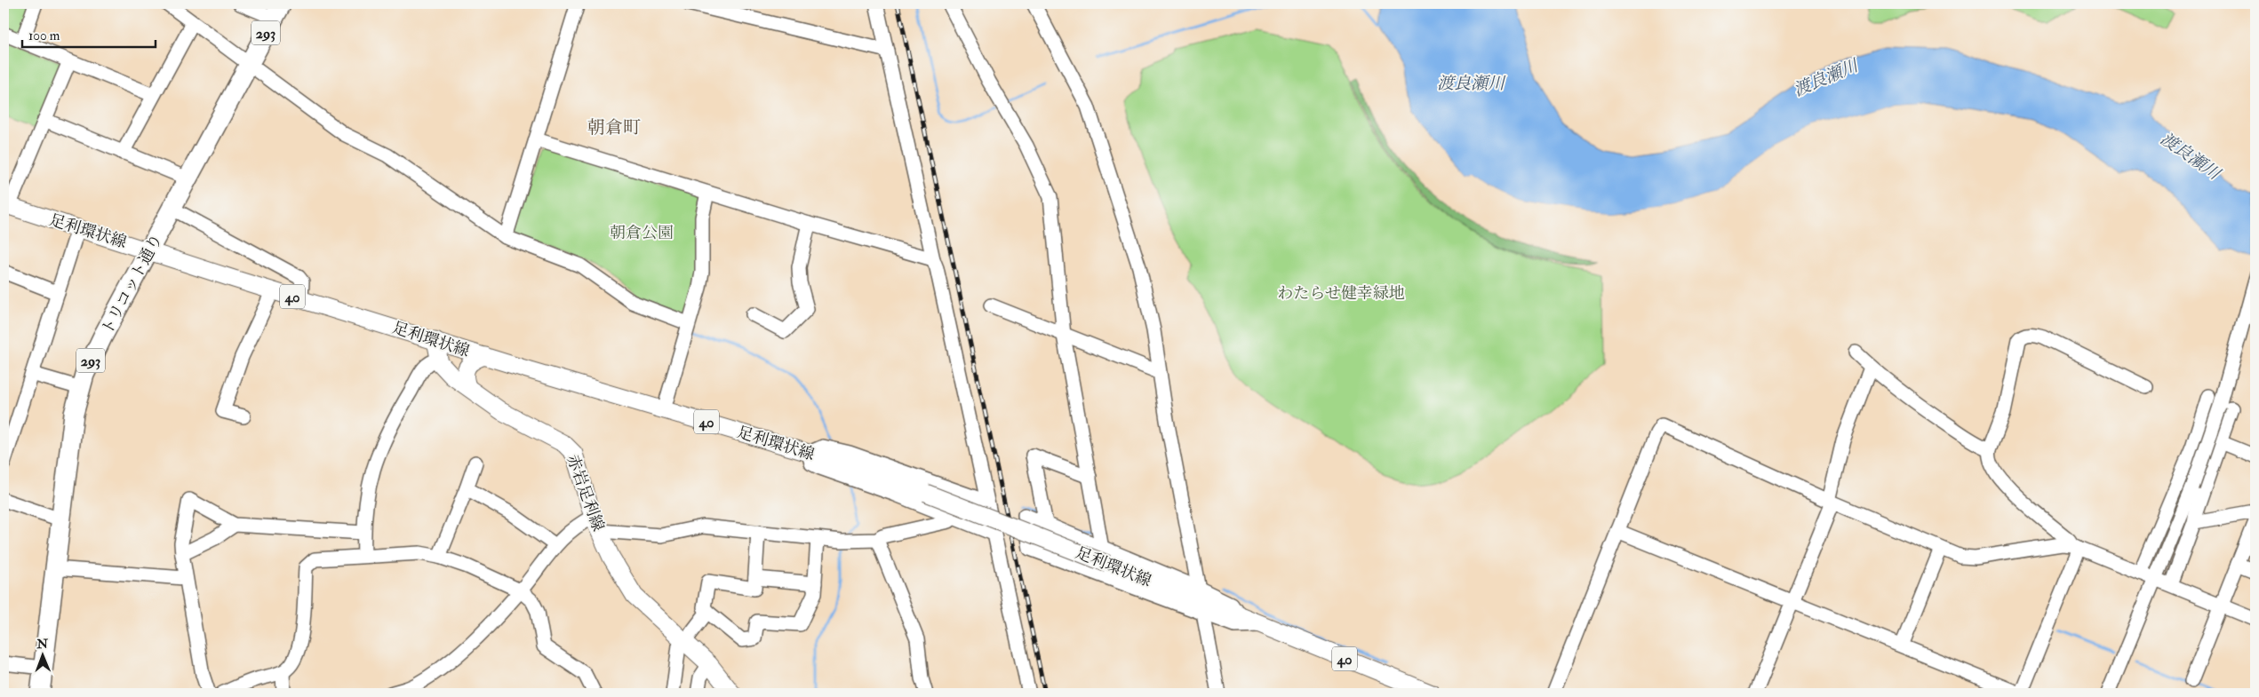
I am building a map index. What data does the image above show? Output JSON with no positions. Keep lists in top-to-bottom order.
{
  "streets": {
    "highway": ["293", "トリコット通り"],
    "main road": ["足利環状線", "40", "赤岩足利線"]
  },
  "crossings": [
    ["足利環状線", "トリコット通り"]
  ],
  "districts": ["朝倉町"],
  "water": ["渡良瀬川"],
  "parks": ["朝倉公園", "わたらせ健幸緑地"],
  "scale_bar": "100 m",
  "north": "top"
}
